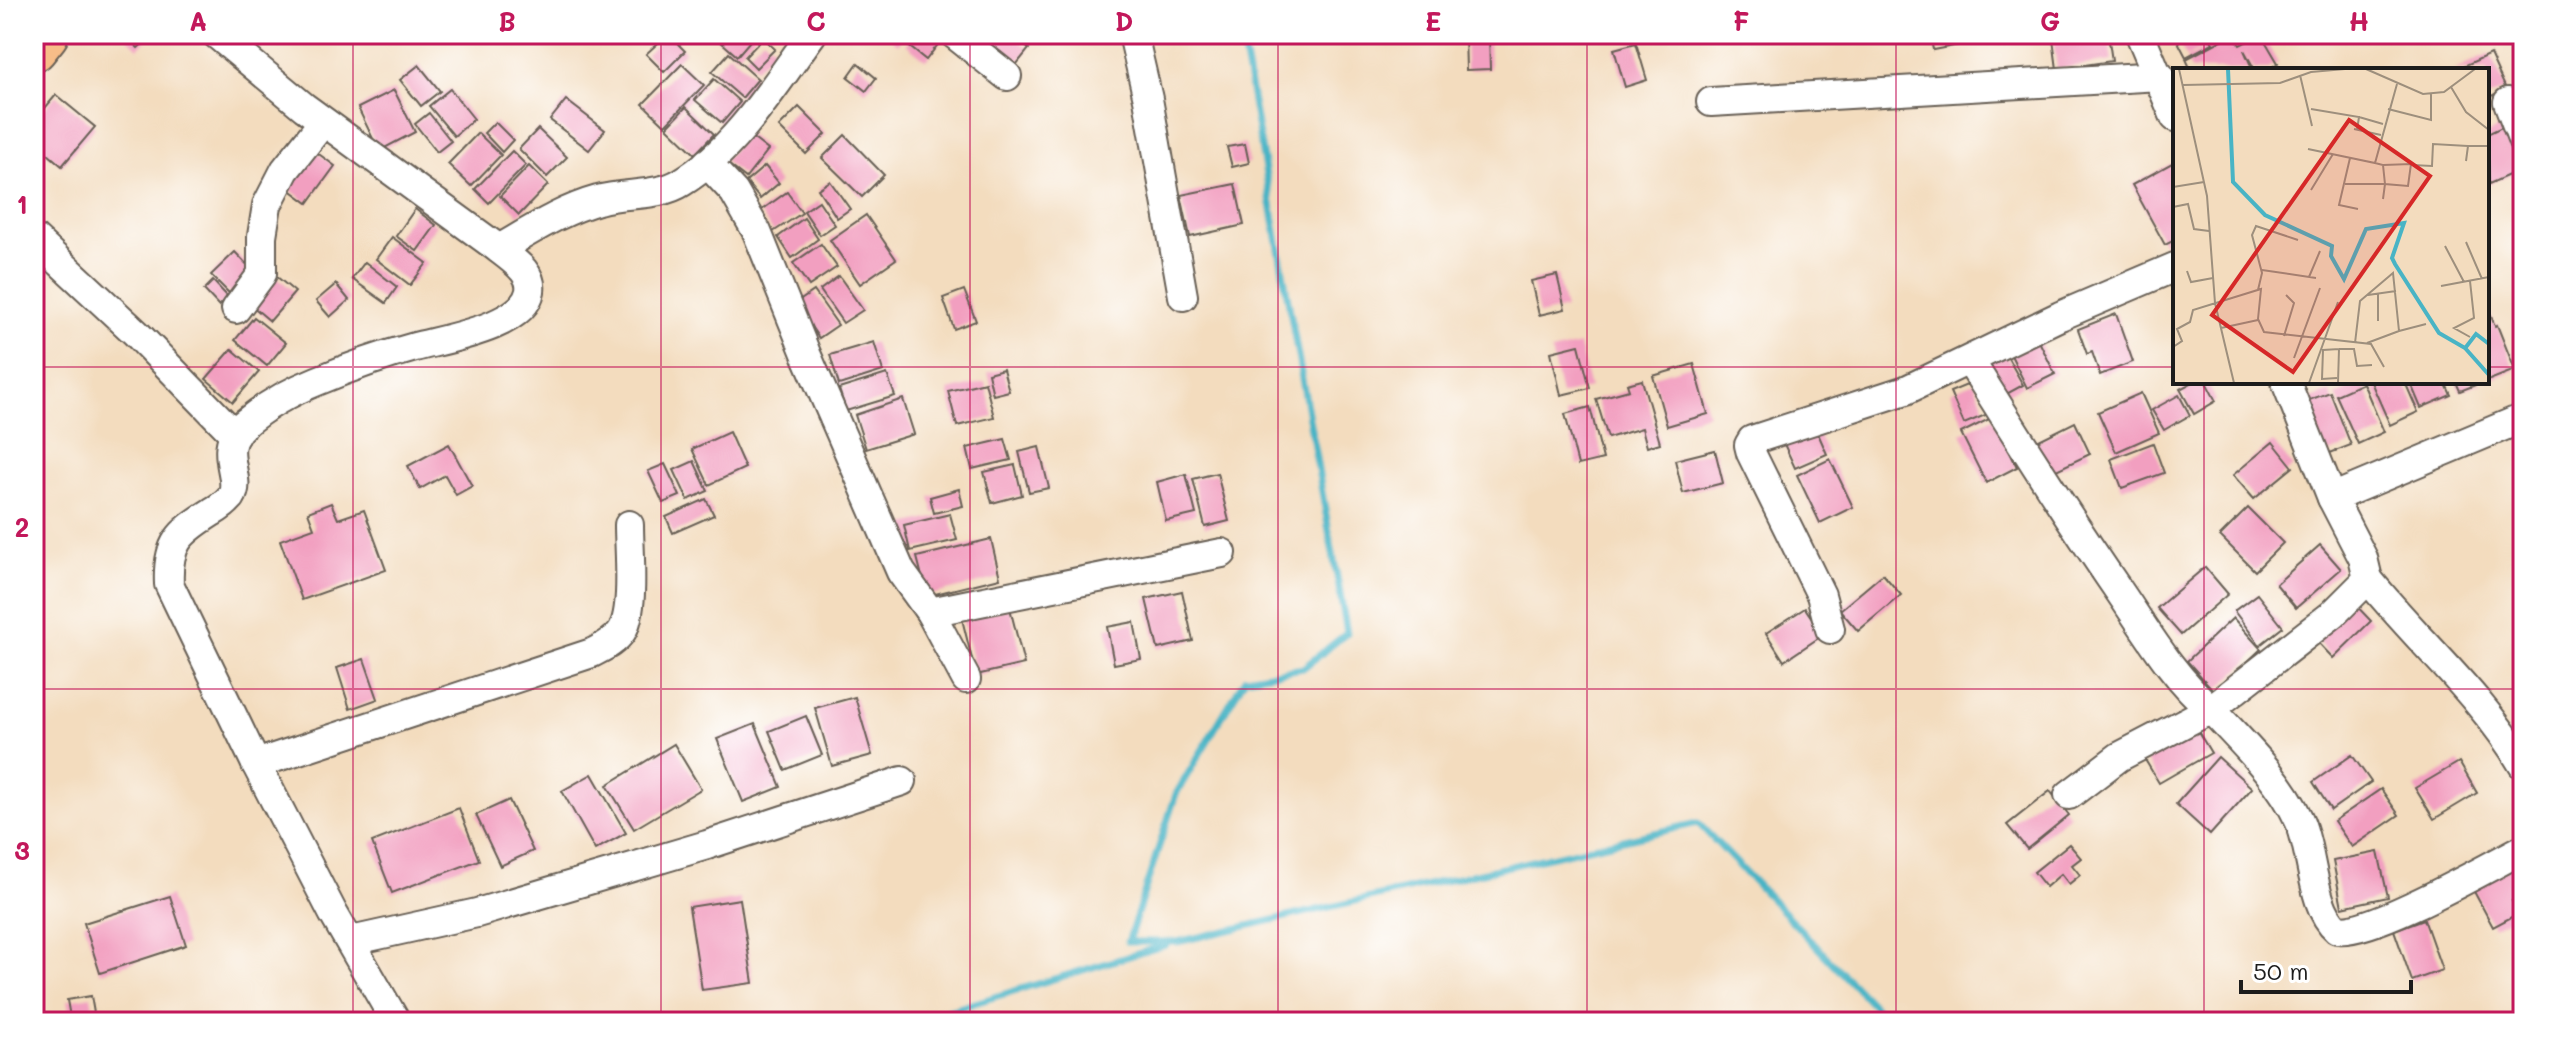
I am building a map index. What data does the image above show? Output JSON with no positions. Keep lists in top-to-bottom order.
{
  "scale_bar": "50 m",
  "grid": {
    "columns": [
      "A",
      "B",
      "C",
      "D",
      "E",
      "F",
      "G",
      "H"
    ],
    "rows": ["1", "2", "3"]
  }
}
